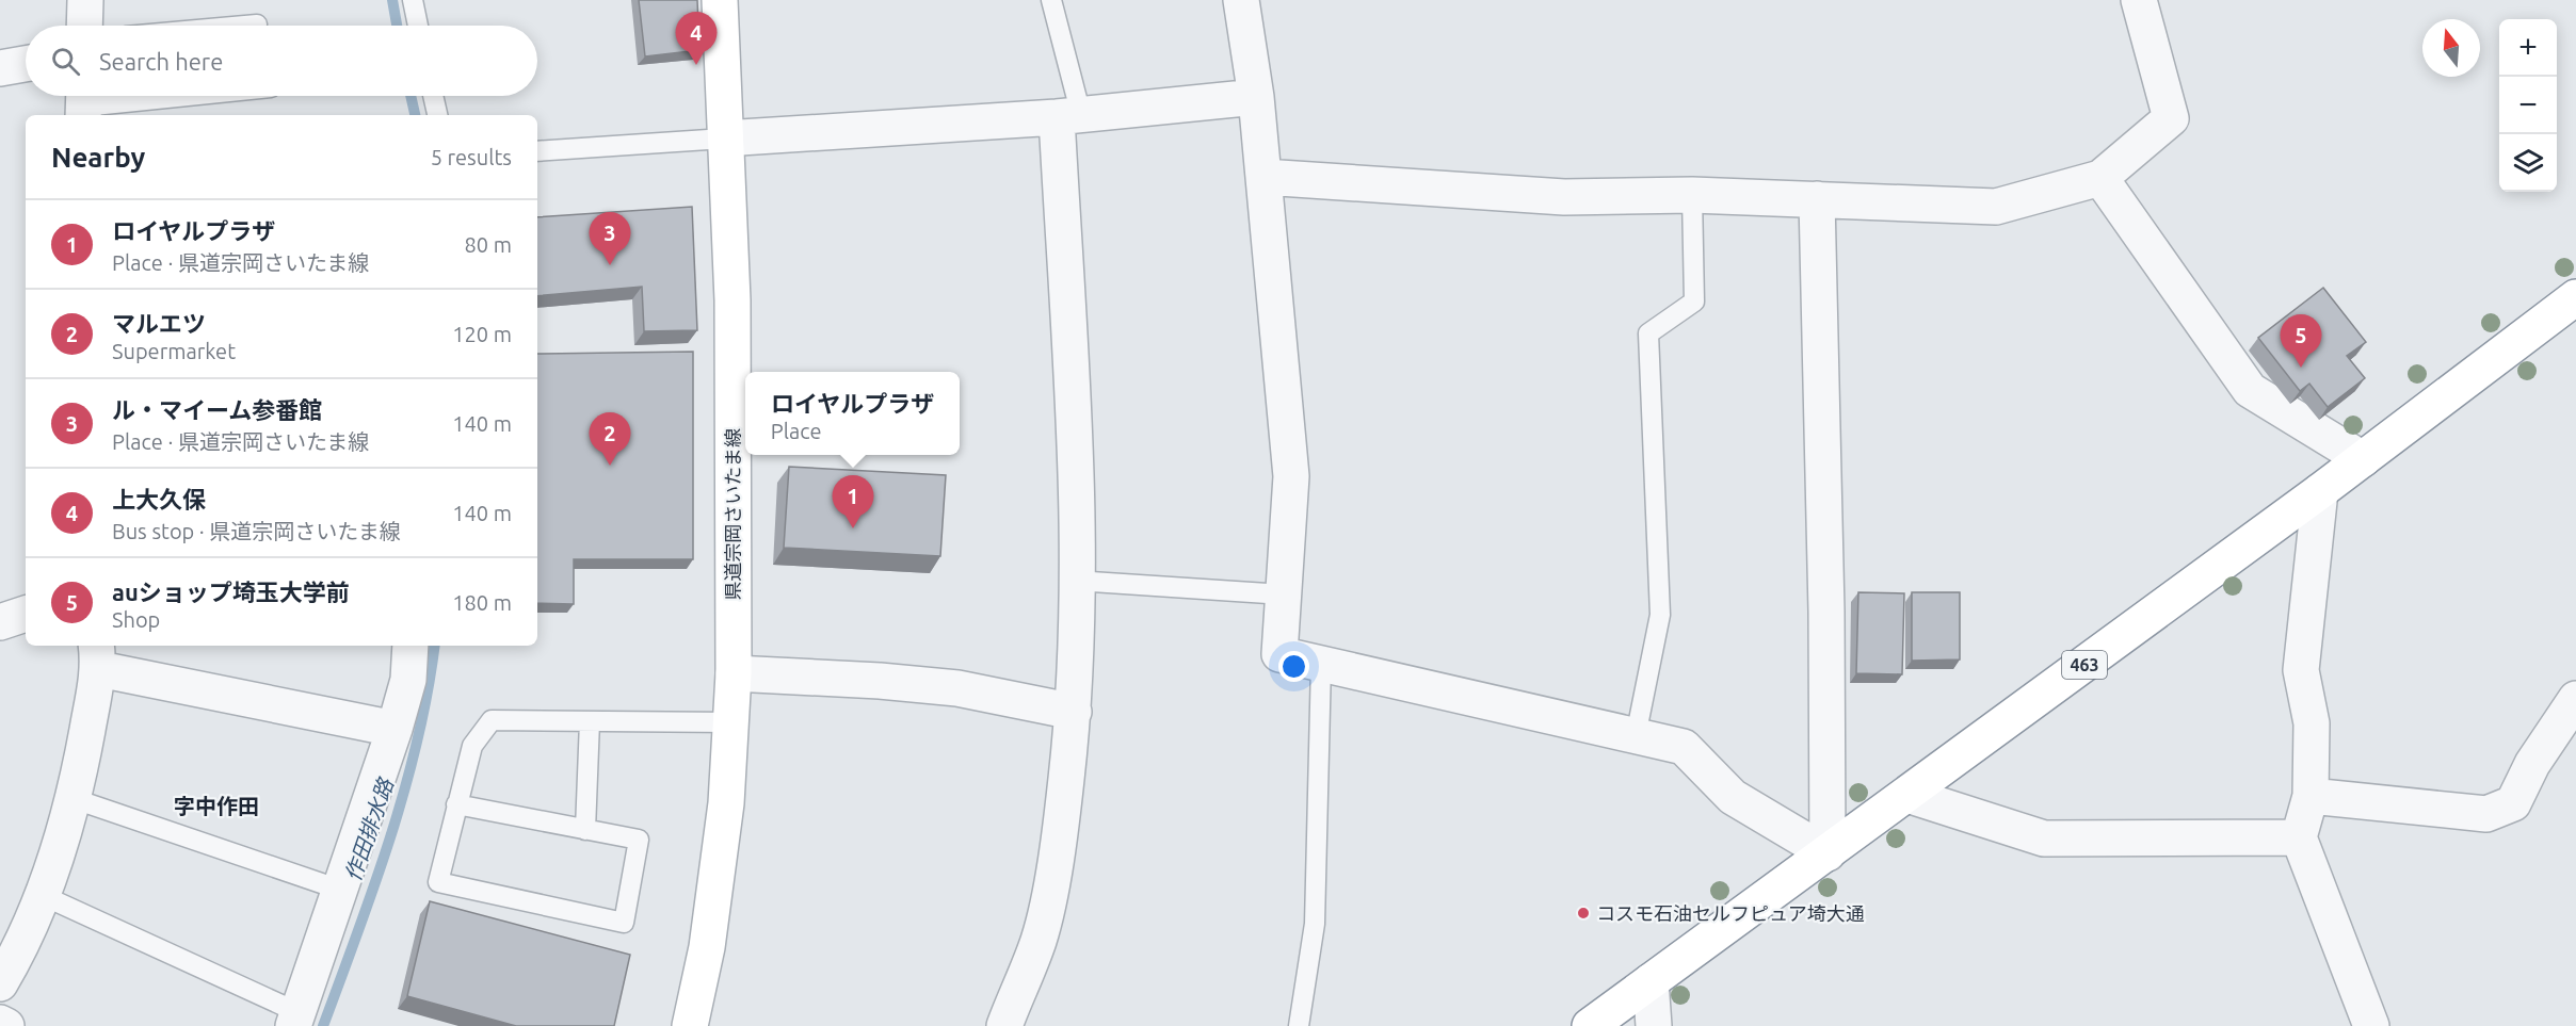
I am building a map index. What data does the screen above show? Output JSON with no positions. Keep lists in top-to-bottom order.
{
  "streets": {
    "main road": ["県道宗岡さいたま線", "463"]
  },
  "districts": ["字中作田"],
  "water": ["作田排水路"],
  "places": ["コスモ石油セルフピュア埼大通"],
  "north": "top",
  "page": {
    "pins": [
      "4",
      "3",
      "5",
      "2",
      "1"
    ],
    "map_buttons": ["+", "−"],
    "search": "Search here",
    "heading": ["Nearby", "5 results"],
    "list": [
      {
        "mark": "1",
        "name": "ロイヤルプラザ",
        "note": "Place · 県道宗岡さいたま線",
        "value": "80 m"
      },
      {
        "mark": "2",
        "name": "マルエツ",
        "note": "Supermarket",
        "value": "120 m"
      },
      {
        "mark": "3",
        "name": "ル・マイーム参番館",
        "note": "Place · 県道宗岡さいたま線",
        "value": "140 m"
      },
      {
        "mark": "4",
        "name": "上大久保",
        "note": "Bus stop · 県道宗岡さいたま線",
        "value": "140 m"
      },
      {
        "mark": "5",
        "name": "auショップ埼玉大学前",
        "note": "Shop",
        "value": "180 m"
      }
    ],
    "popup": ["ロイヤルプラザ", "Place"]
  }
}
